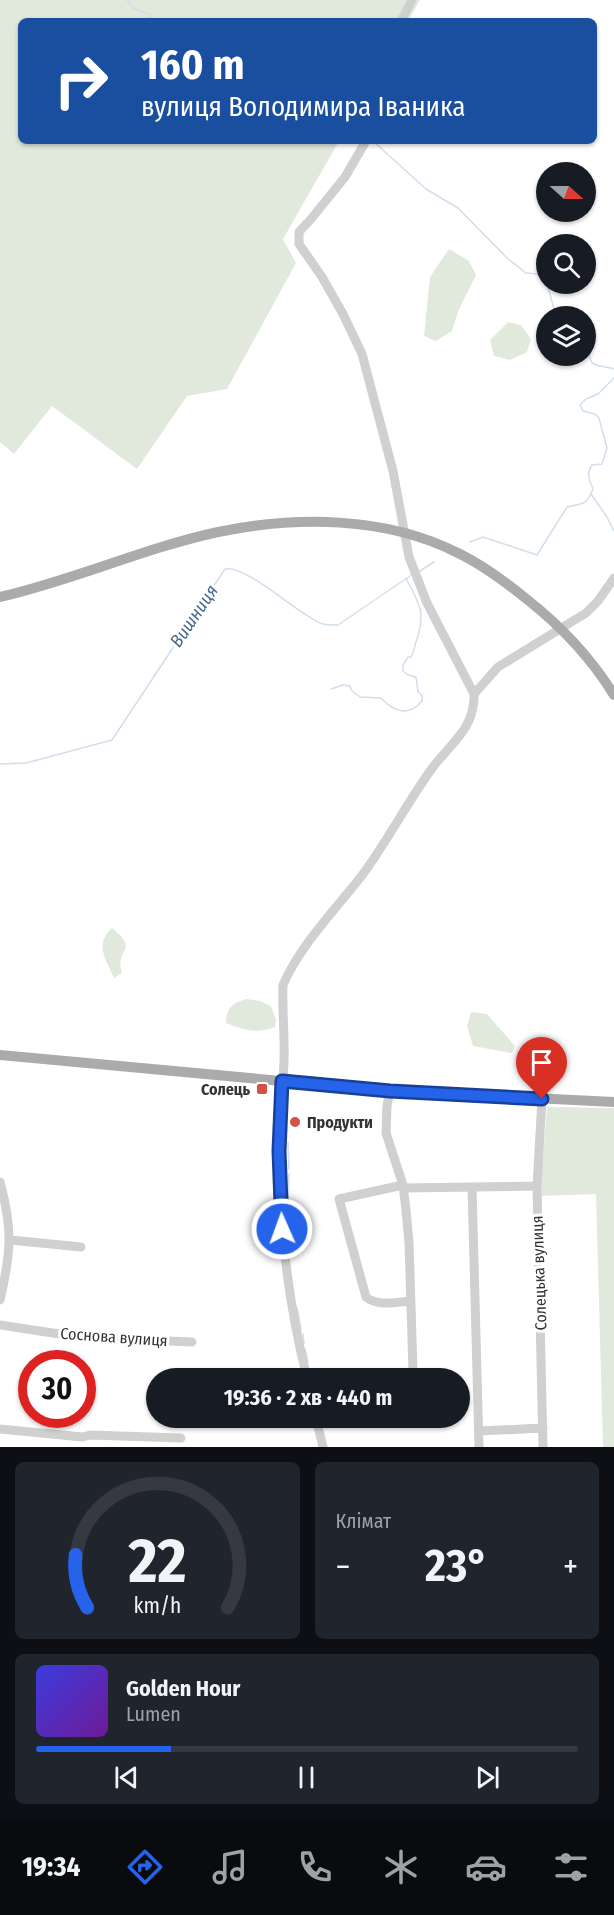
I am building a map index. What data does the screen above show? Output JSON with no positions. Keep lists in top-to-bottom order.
{
  "streets": {
    "street": ["Солецька вулиця", "Соснова вулиця"]
  },
  "water": ["Вишниця"],
  "places": {
    "transit": ["Солець"],
    "other": ["Продукти"]
  },
  "north": "right",
  "page": {
    "turn": ["160 m", "вулиця Володимира Іваника"],
    "limit": "30",
    "trip": "19:36 · 2 хв · 440 m",
    "tile": "Клімат",
    "heat": ["−", "23°", "+"],
    "song": ["Golden Hour", "Lumen"],
    "tabs": "19:34",
    "gauge": ["22", "km/h"]
  }
}
